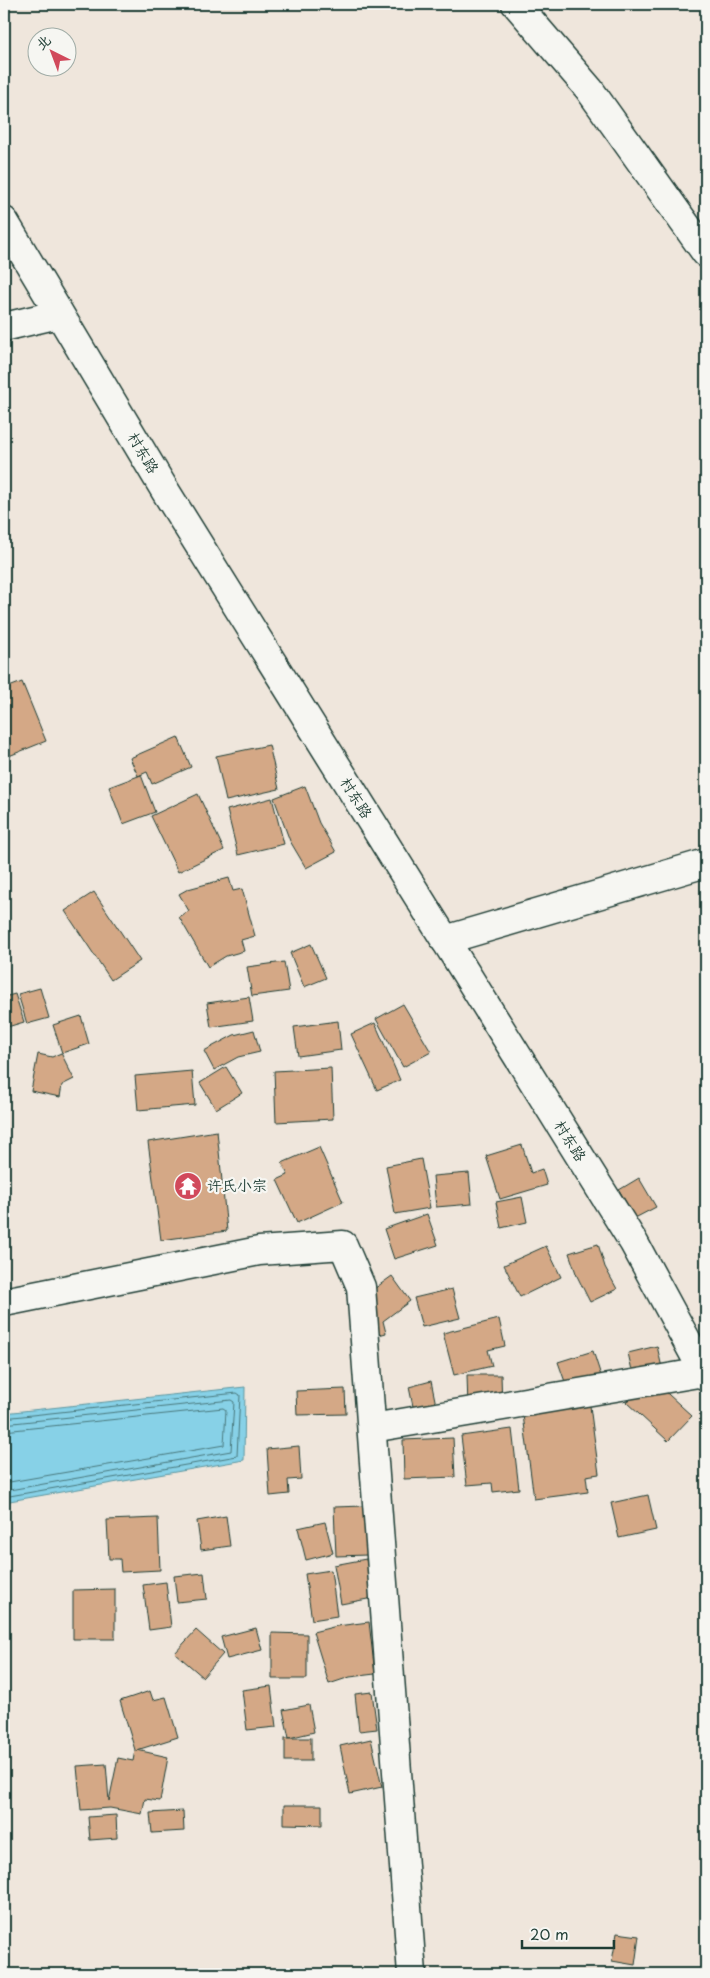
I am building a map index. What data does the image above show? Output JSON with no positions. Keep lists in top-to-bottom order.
{
  "streets": {
    "street": ["村东路"]
  },
  "places": {
    "temple": ["许氏小宗"]
  },
  "scale_bar": "20 m",
  "north": "top left"
}
